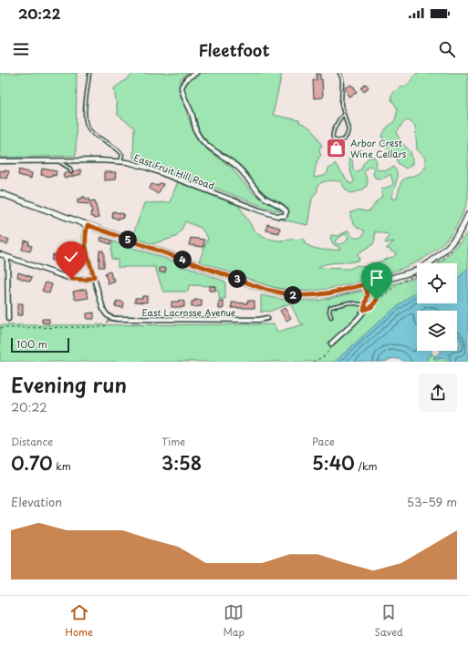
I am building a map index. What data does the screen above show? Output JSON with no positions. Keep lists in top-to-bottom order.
{
  "streets": {
    "street": ["East Fruit Hill Road", "East Lacrosse Avenue"]
  },
  "places": {
    "shop": ["Arbor Crest Wine Cellars"]
  },
  "scale_bar": "100 m",
  "page": {
    "status": "20:22",
    "header": "Fleetfoot",
    "pins": [
      "5",
      "4",
      "3",
      "2"
    ],
    "scale": "100 m",
    "heading": ["Evening run", "20:22"],
    "stats": [
      ["Distance", "0.70 km"],
      ["Time", "3:58"],
      ["Pace", "5:40 /km"]
    ],
    "chart": ["Elevation", "53–59 m"],
    "tabs": ["Home", "Map", "Saved"]
  }
}
